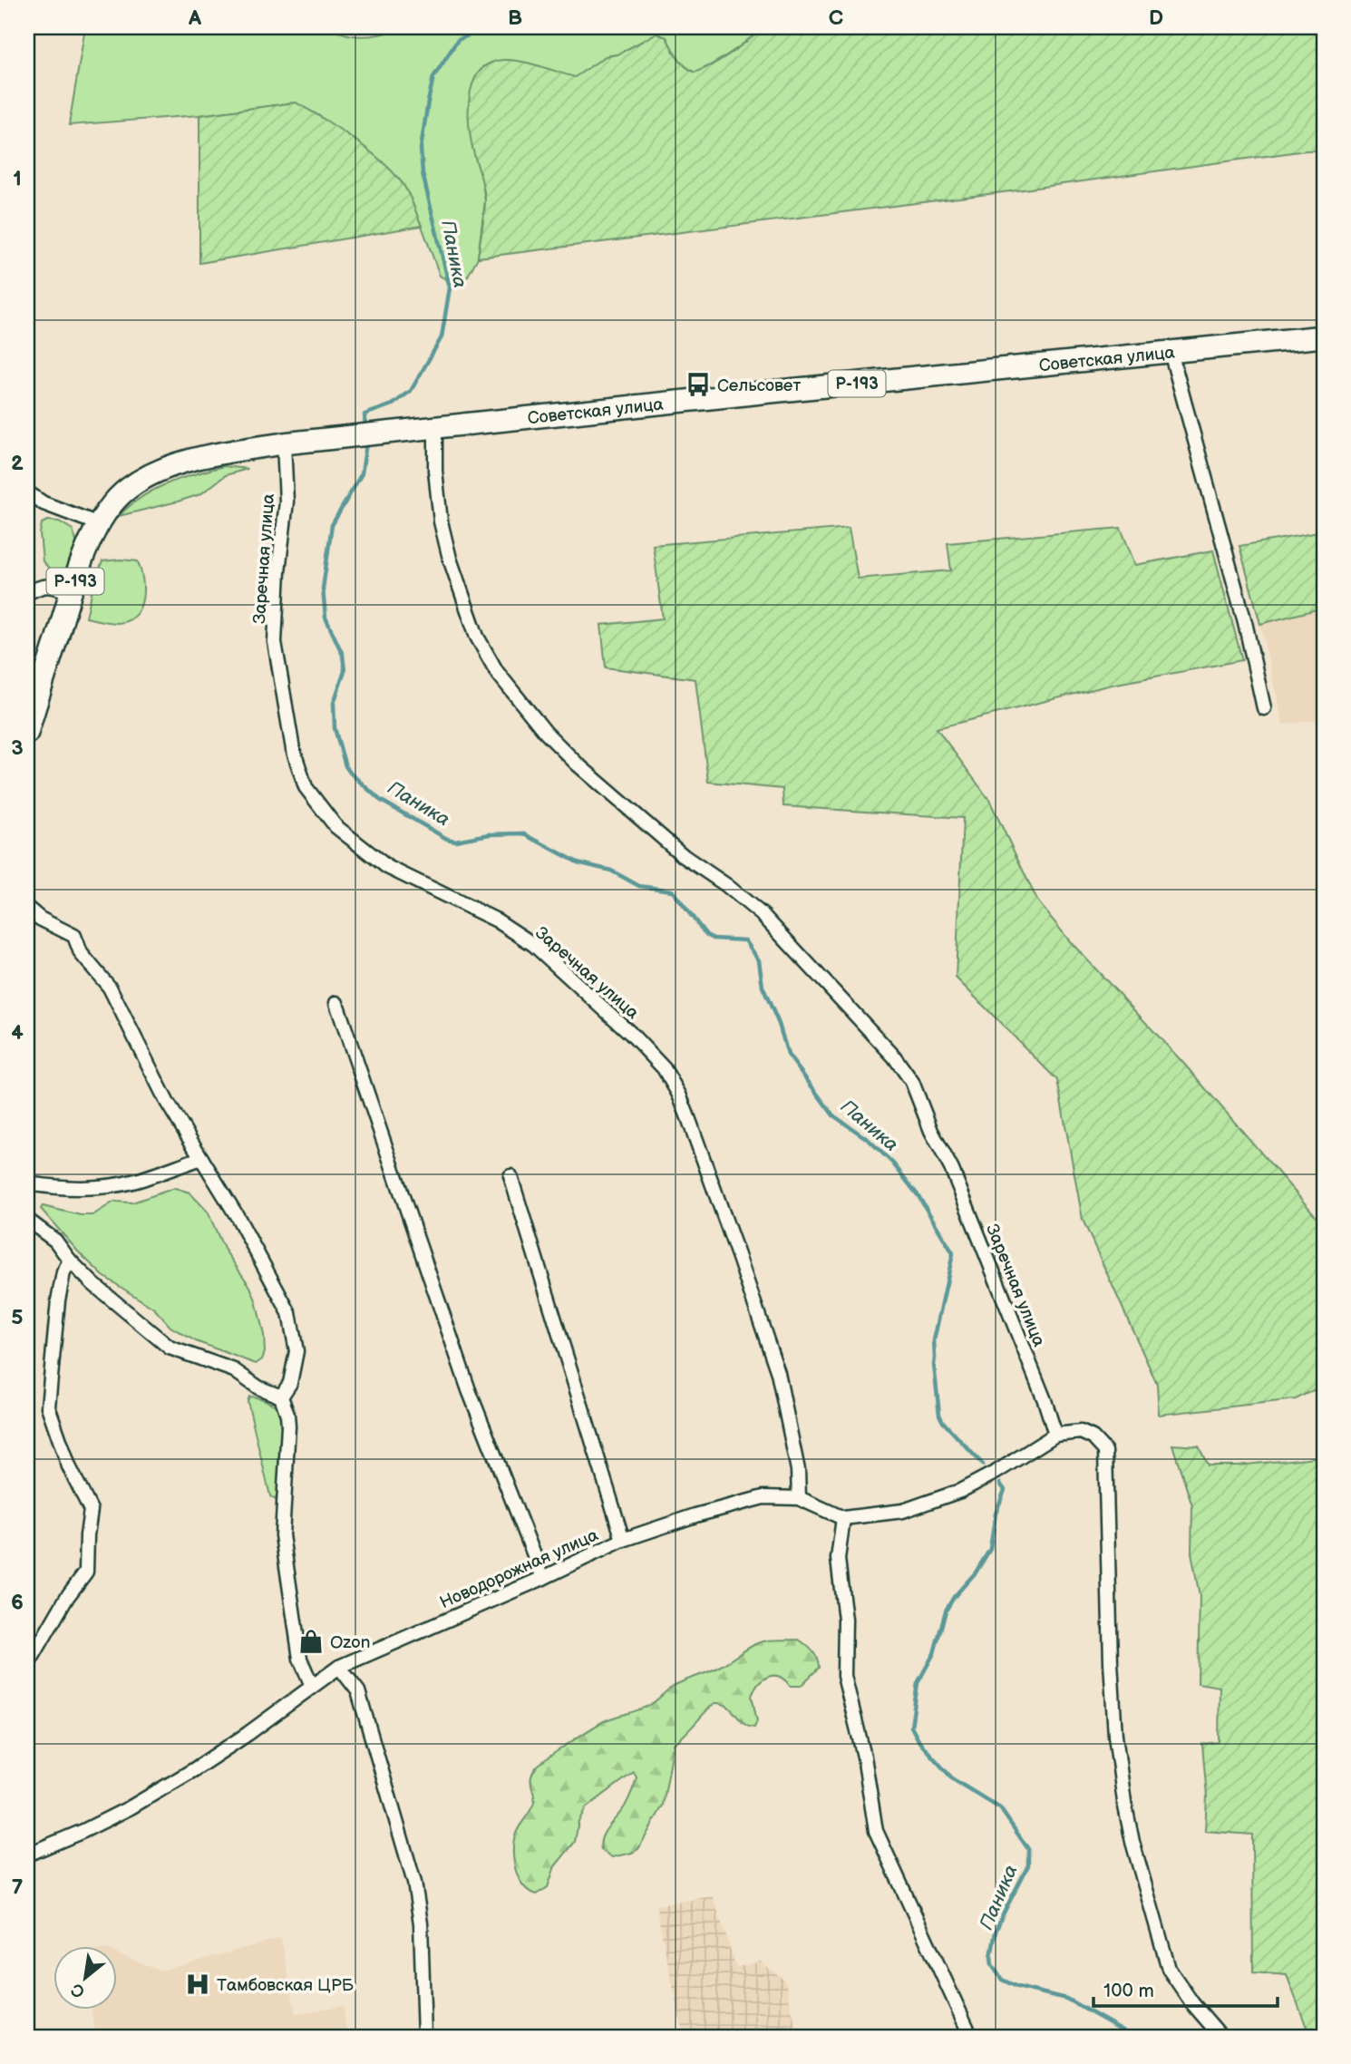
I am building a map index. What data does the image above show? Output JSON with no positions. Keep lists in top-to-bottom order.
{
  "streets": {
    "main road": ["Советская улица", "Р-193"],
    "street": ["Заречная улица", "Новодорожная улица"]
  },
  "crossings": [
    ["Советская улица", "Р-193"],
    ["Советская улица", "Заречная улица"],
    ["Заречная улица", "Новодорожная улица"]
  ],
  "water": ["Паника"],
  "places": {
    "bus stop": ["Сельсовет"],
    "shop": ["Ozon"],
    "hospital": ["Тамбовская ЦРБ"]
  },
  "scale_bar": "100 m",
  "north": "bottom left",
  "grid": {
    "columns": [
      "A",
      "B",
      "C",
      "D"
    ],
    "rows": [
      "1",
      "2",
      "3",
      "4",
      "5",
      "6",
      "7"
    ]
  }
}
